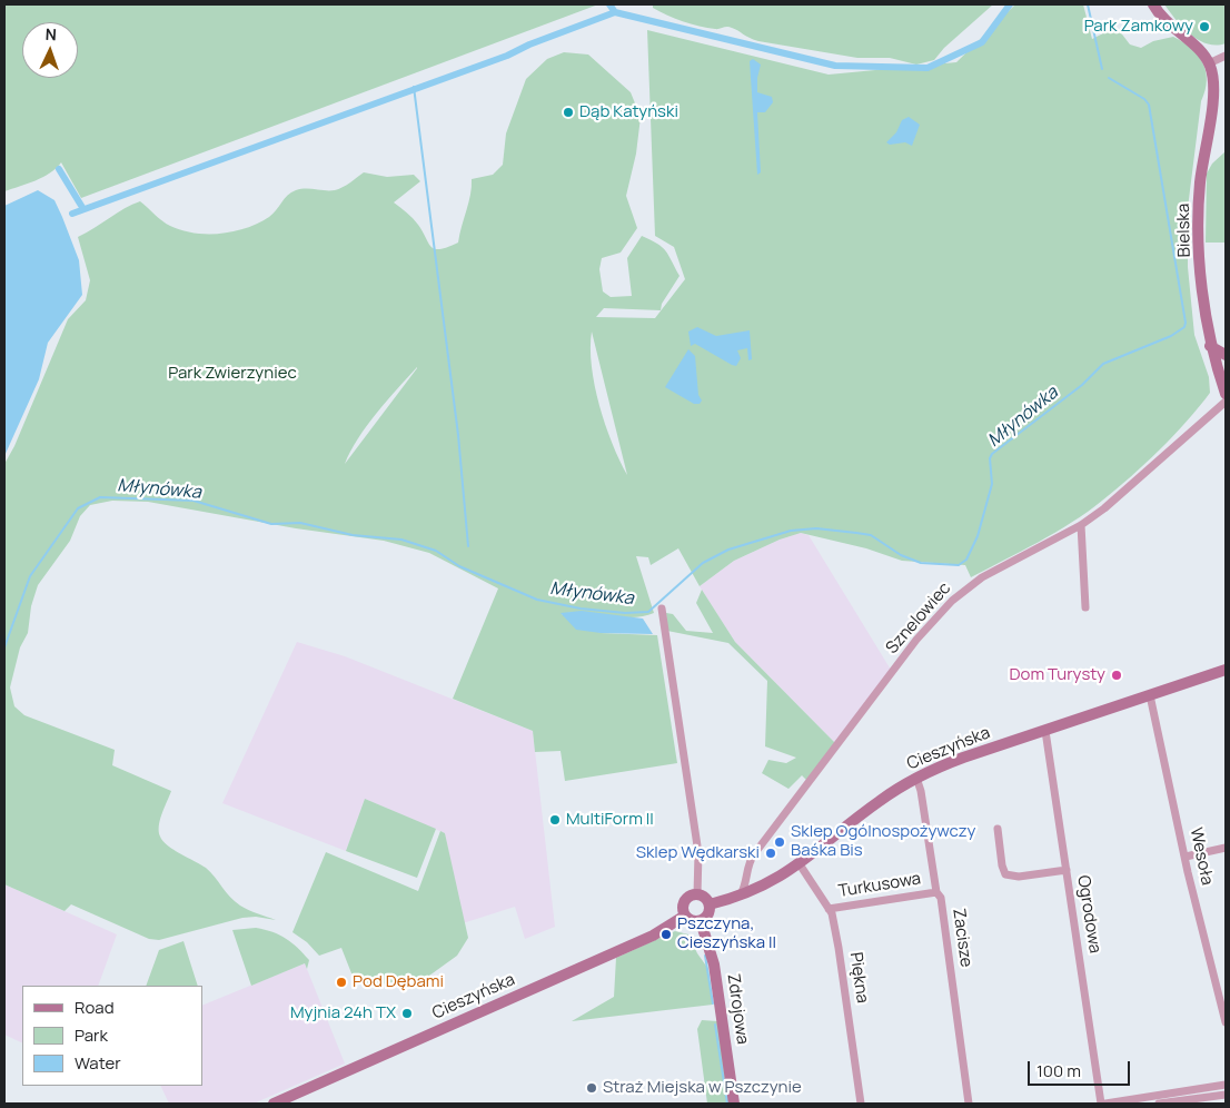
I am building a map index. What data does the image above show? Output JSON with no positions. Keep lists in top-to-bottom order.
{
  "streets": {
    "main road": ["Bielska", "Cieszyńska", "Zdrojowa"],
    "street": [
      "Sznelowiec",
      "Wesoła",
      "Turkusowa",
      "Ogrodowa",
      "Zacisze",
      "Piękna"
    ]
  },
  "crossings": [
    ["Sznelowiec", "Cieszyńska"],
    ["Cieszyńska", "Wesoła"],
    ["Cieszyńska", "Ogrodowa"],
    ["Cieszyńska", "Zacisze"],
    ["Cieszyńska", "Piękna"],
    ["Cieszyńska", "Zdrojowa"],
    ["Turkusowa", "Zacisze"],
    ["Turkusowa", "Piękna"]
  ],
  "water": ["Młynówka"],
  "parks": ["Park Zwierzyniec"],
  "places": [
    "Park Zamkowy",
    "Dąb Katyński",
    "Dom Turysty",
    "MultiForm II",
    "Sklep Ogólnospożywczy Baśka Bis",
    "Sklep Wędkarski",
    "Pszczyna, Cieszyńska II",
    "Pod Dębami",
    "Myjnia 24h TX",
    "Straż Miejska w Pszczynie"
  ],
  "legend": ["Road", "Park", "Water"],
  "scale_bar": "100 m",
  "north": "top"
}
